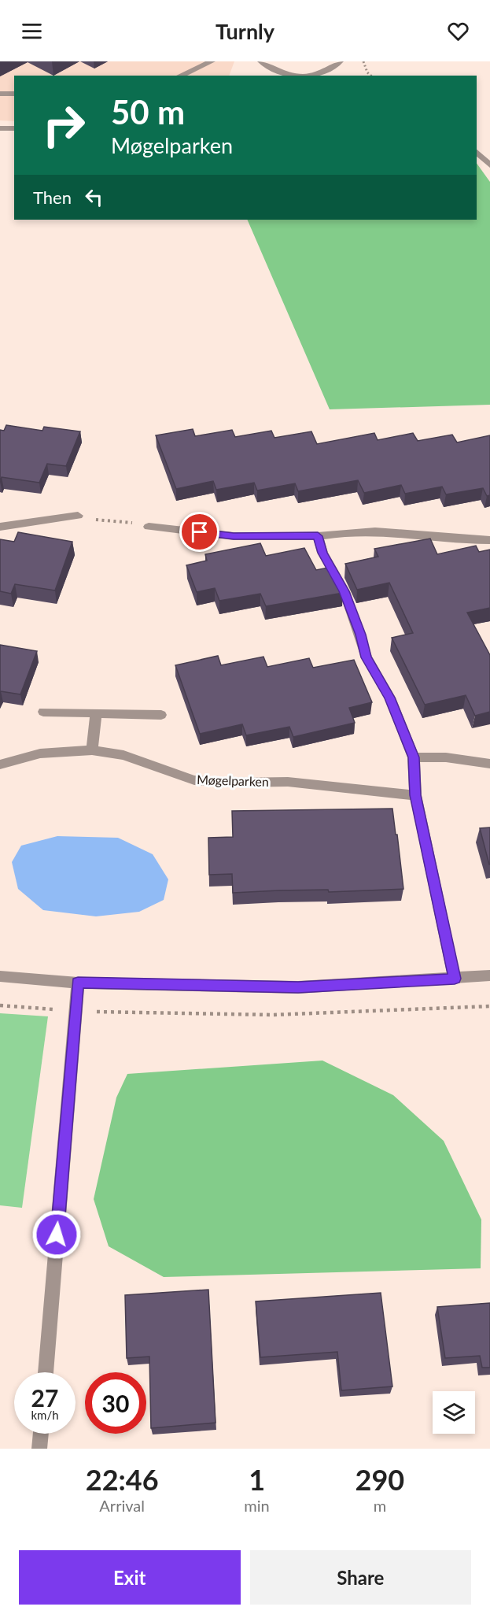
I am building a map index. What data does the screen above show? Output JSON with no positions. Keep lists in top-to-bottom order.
{
  "streets": {
    "street": ["Møgelparken"]
  },
  "page": {
    "header": "Turnly",
    "turn": ["50 m", "Møgelparken"],
    "then": "Then",
    "speed": "27 km/h",
    "limit": "30",
    "eta": [
      "22:46",
      "Arrival",
      "1",
      "min",
      "290",
      "m"
    ],
    "buttons": ["Exit", "Share"]
  }
}
